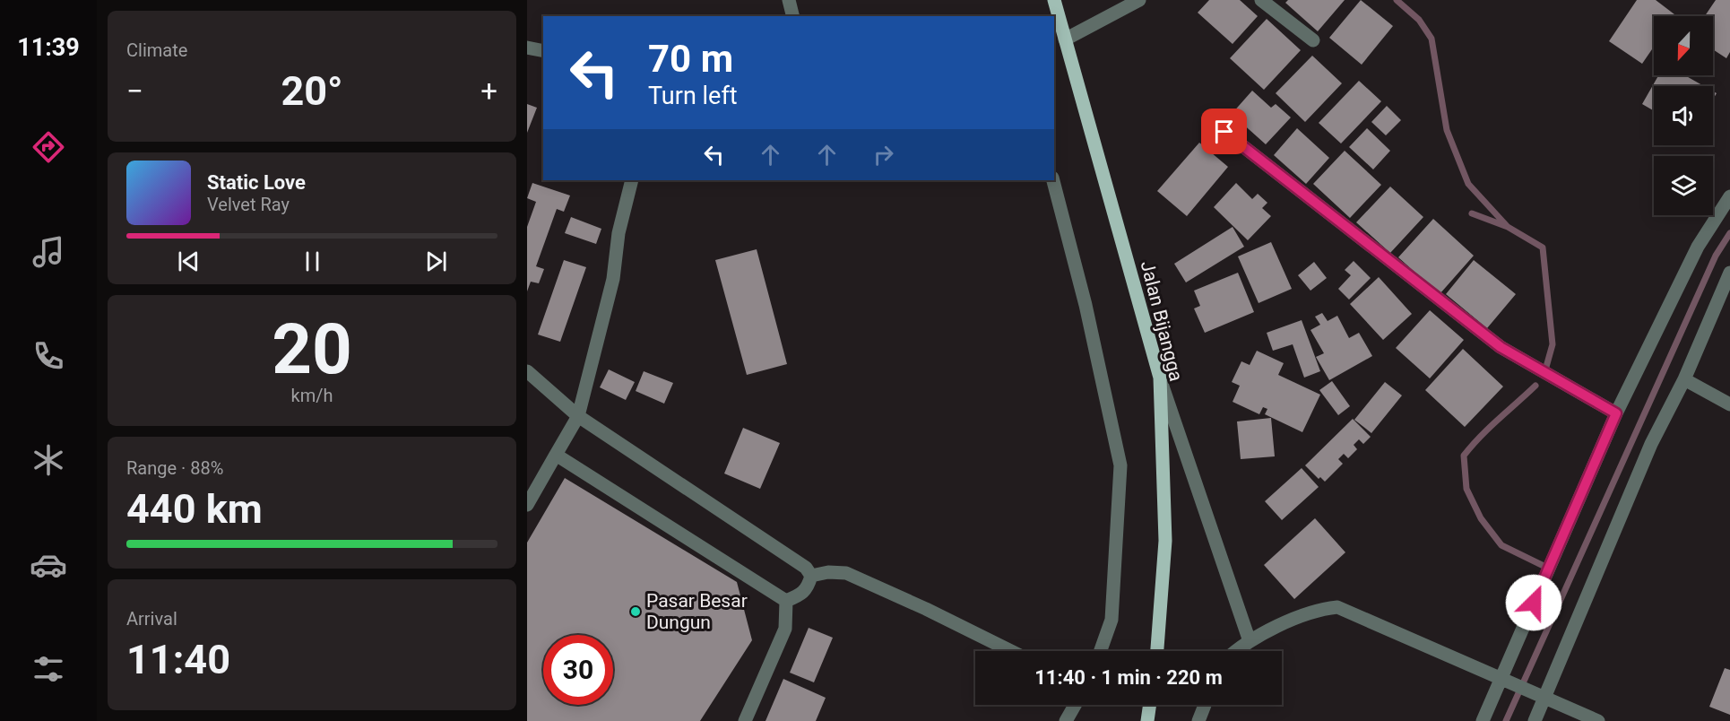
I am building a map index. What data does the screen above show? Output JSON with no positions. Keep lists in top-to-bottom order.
{
  "streets": {
    "main road": ["Jalan Bijangga"]
  },
  "places": ["Pasar Besar Dungun"],
  "north": "bottom",
  "page": {
    "tabs": "11:39",
    "tile": [
      "Climate",
      ["20", "km/h"],
      ["Range · 88%", "440 km"],
      ["Arrival", "11:40"]
    ],
    "turn": ["70 m", "Turn left"],
    "heat": ["−", "20°", "+"],
    "song": ["Static Love", "Velvet Ray"],
    "limit": "30",
    "trip": "11:40 · 1 min · 220 m"
  }
}
